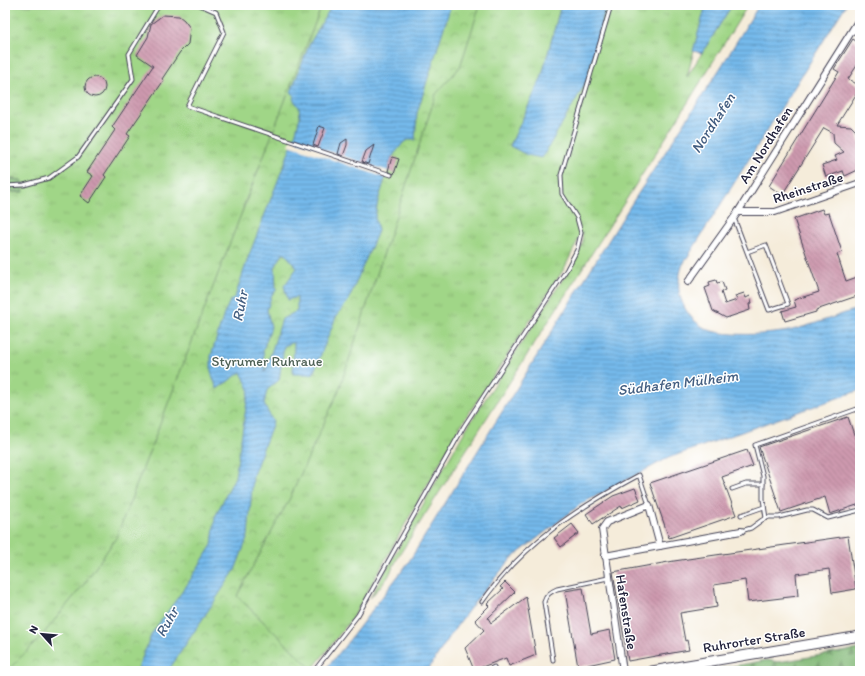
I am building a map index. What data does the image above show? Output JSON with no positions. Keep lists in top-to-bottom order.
{
  "streets": {
    "main road": ["Ruhrorter Straße"],
    "street": ["Am Nordhafen", "Rheinstraße", "Hafenstraße"]
  },
  "crossings": [
    ["Am Nordhafen", "Rheinstraße"]
  ],
  "water": ["Nordhafen", "Ruhr", "Südhafen Mülheim"],
  "parks": ["Styrumer Ruhraue"],
  "north": "top left"
}
